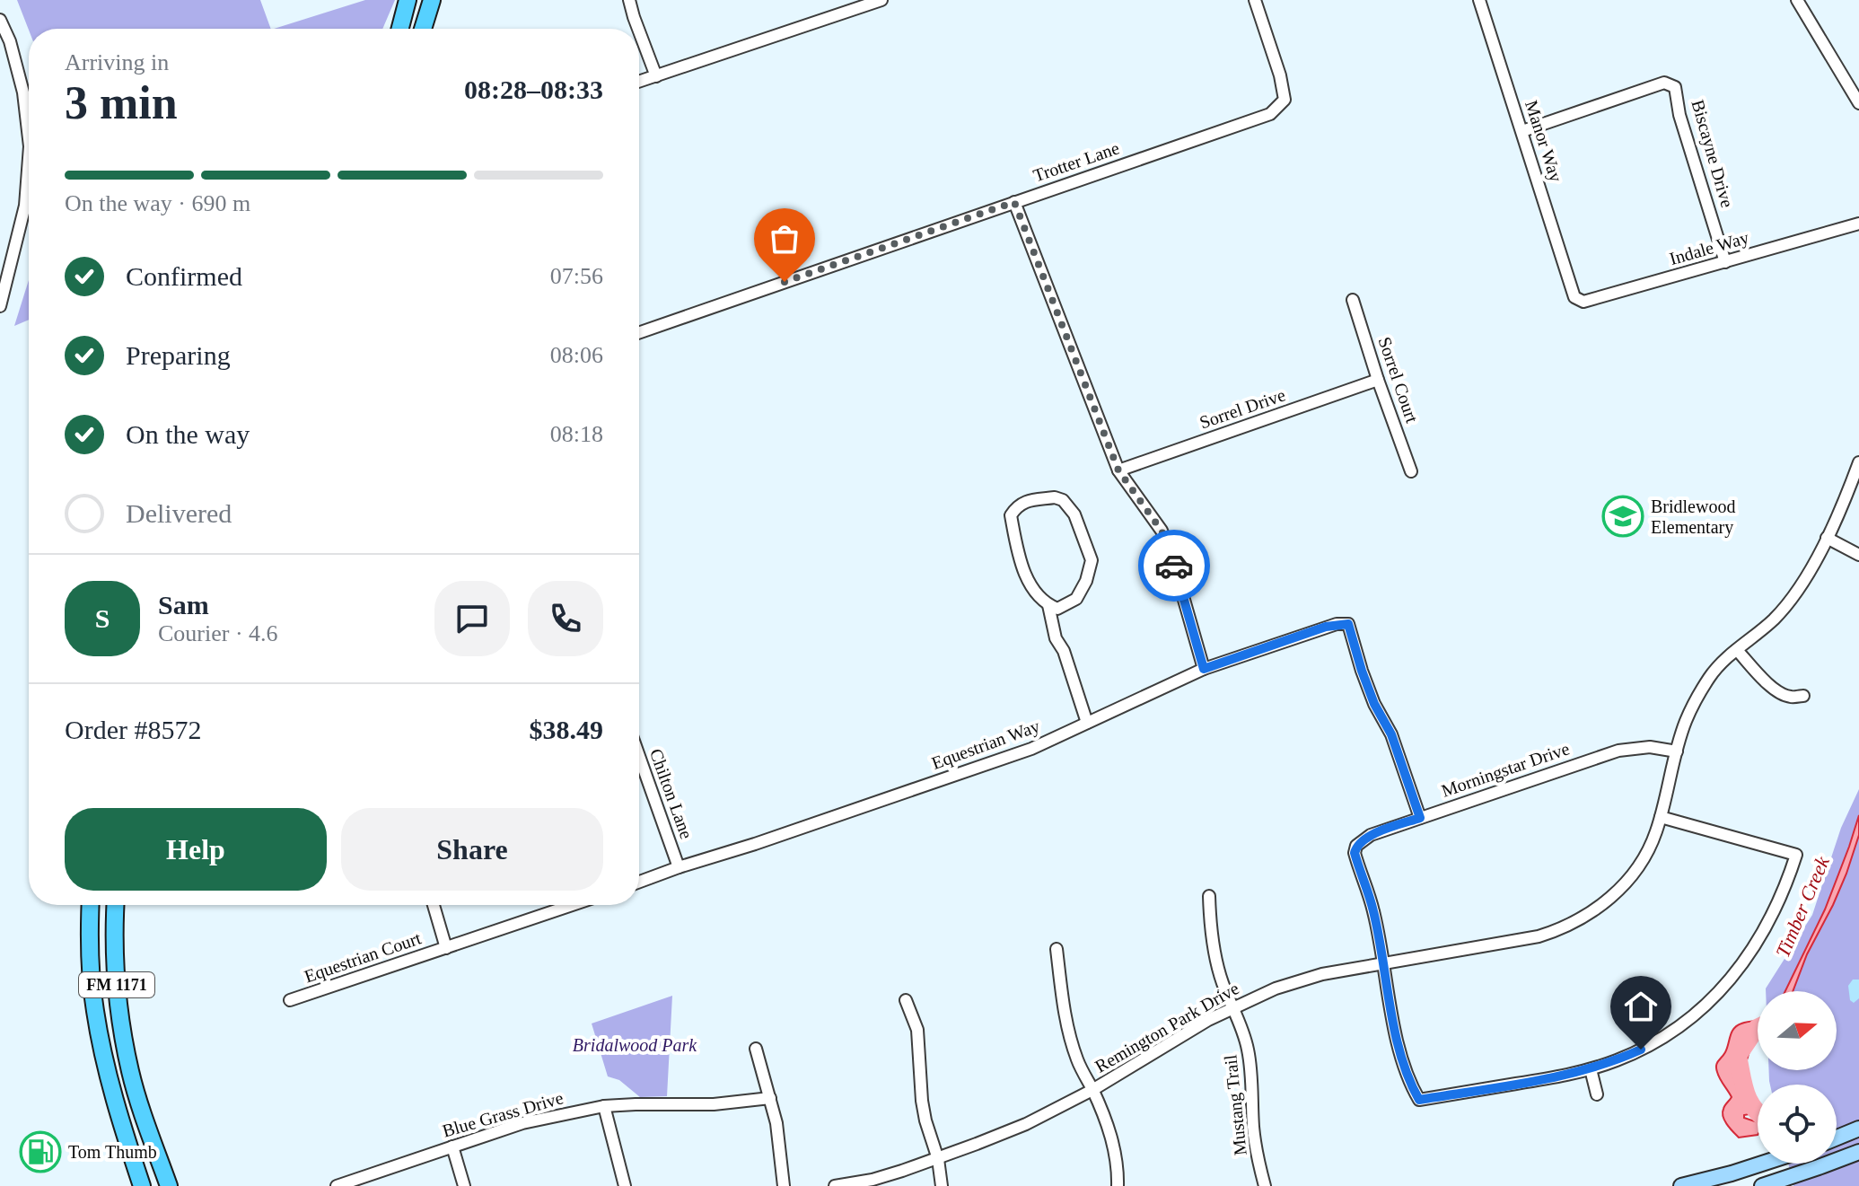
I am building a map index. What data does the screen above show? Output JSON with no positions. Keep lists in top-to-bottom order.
{
  "streets": {
    "main road": ["FM 1171"],
    "street": [
      "Manor Way",
      "Biscayne Drive",
      "Trotter Lane",
      "Indale Way",
      "Sorrel Court",
      "Sorrel Drive",
      "Equestrian Way",
      "Morningstar Drive",
      "Chilton Lane",
      "Equestrian Court",
      "Remington Park Drive",
      "Mustang Trail",
      "Blue Grass Drive"
    ]
  },
  "crossings": [
    ["Manor Way", "Biscayne Drive"],
    ["Manor Way", "Indale Way"],
    ["Biscayne Drive", "Indale Way"],
    ["Sorrel Court", "Sorrel Drive"],
    ["Equestrian Way", "Morningstar Drive"],
    ["Equestrian Way", "Chilton Lane"],
    ["Morningstar Drive", "Remington Park Drive"],
    ["Remington Park Drive", "Mustang Trail"]
  ],
  "water": ["Timber Creek"],
  "parks": ["Bridalwood Park"],
  "places": {
    "school or university": ["Bridlewood Elementary"],
    "fuel station": ["Tom Thumb"]
  },
  "north": "right",
  "page": {
    "heading": ["3 min", "Arriving in", "08:28–08:33"],
    "panel": [
      "Sam",
      "Courier · 4.6",
      "Order #8572",
      "$38.49"
    ],
    "bar": "On the way · 690 m",
    "list": [
      ["Confirmed", "07:56"],
      ["Preparing", "08:06"],
      ["On the way", "08:18"],
      "Delivered"
    ],
    "round": "S",
    "buttons": ["Help", "Share"]
  }
}
